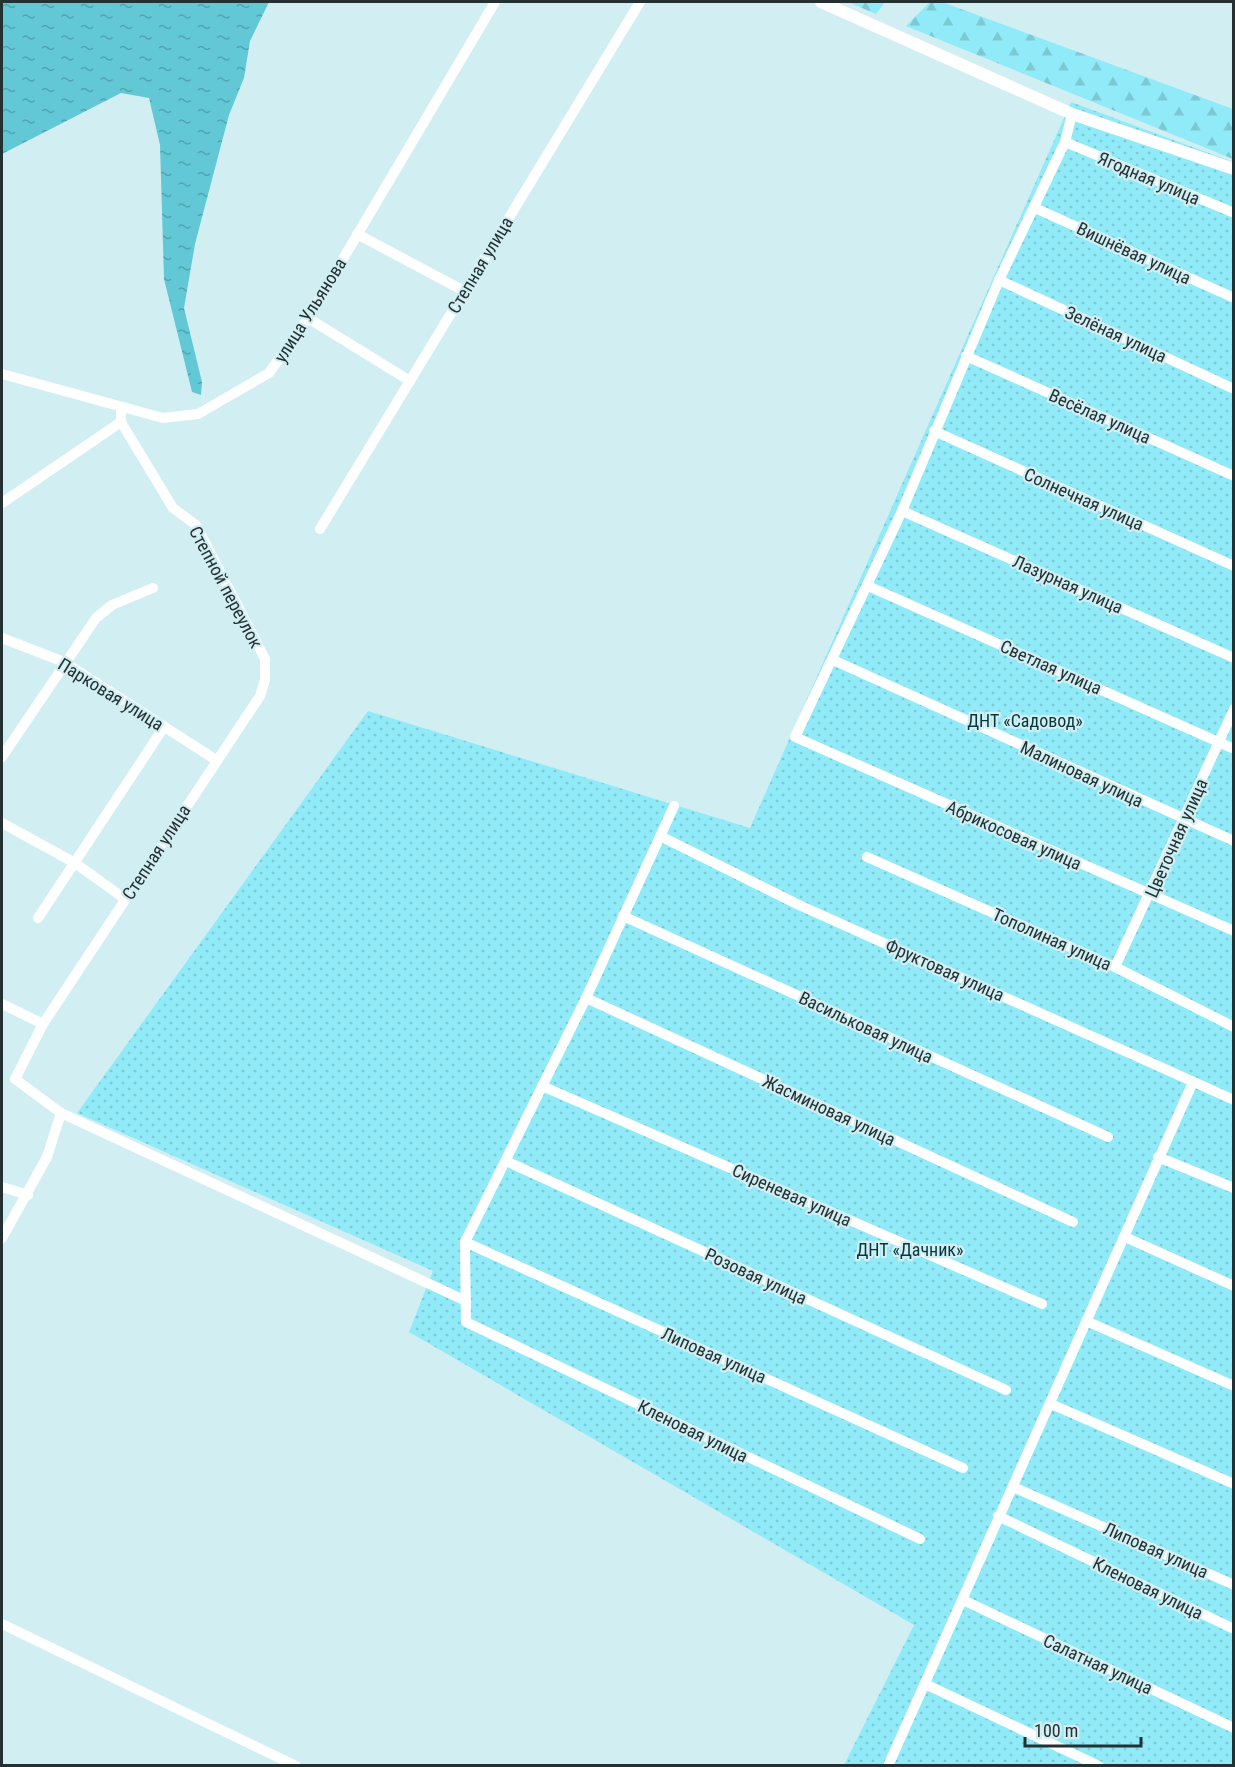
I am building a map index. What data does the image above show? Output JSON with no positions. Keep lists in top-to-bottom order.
{
  "streets": {
    "street": [
      "Ягодная улица",
      "Вишнёвая улица",
      "Степная улица",
      "улица Ульянова",
      "Зелёная улица",
      "Весёлая улица",
      "Солнечная улица",
      "Лазурная улица",
      "Степной переулок",
      "Светлая улица",
      "Парковая улица",
      "Малиновая улица",
      "Абрикосовая улица",
      "Цветочная улица",
      "Тополиная улица",
      "Фруктовая улица",
      "Васильковая улица",
      "Жасминовая улица",
      "Сиреневая улица",
      "Розовая улица",
      "Липовая улица",
      "Кленовая улица",
      "Салатная улица"
    ]
  },
  "crossings": [
    ["Степная улица", "Степной переулок"],
    ["Степная улица", "Парковая улица"],
    ["Светлая улица", "Цветочная улица"],
    ["Малиновая улица", "Абрикосовая улица"],
    ["Малиновая улица", "Цветочная улица"],
    ["Абрикосовая улица", "Цветочная улица"],
    ["Цветочная улица", "Тополиная улица"]
  ],
  "parks": ["ДНТ «Садовод»", "ДНТ «Дачник»"],
  "scale_bar": "100 m"
}
